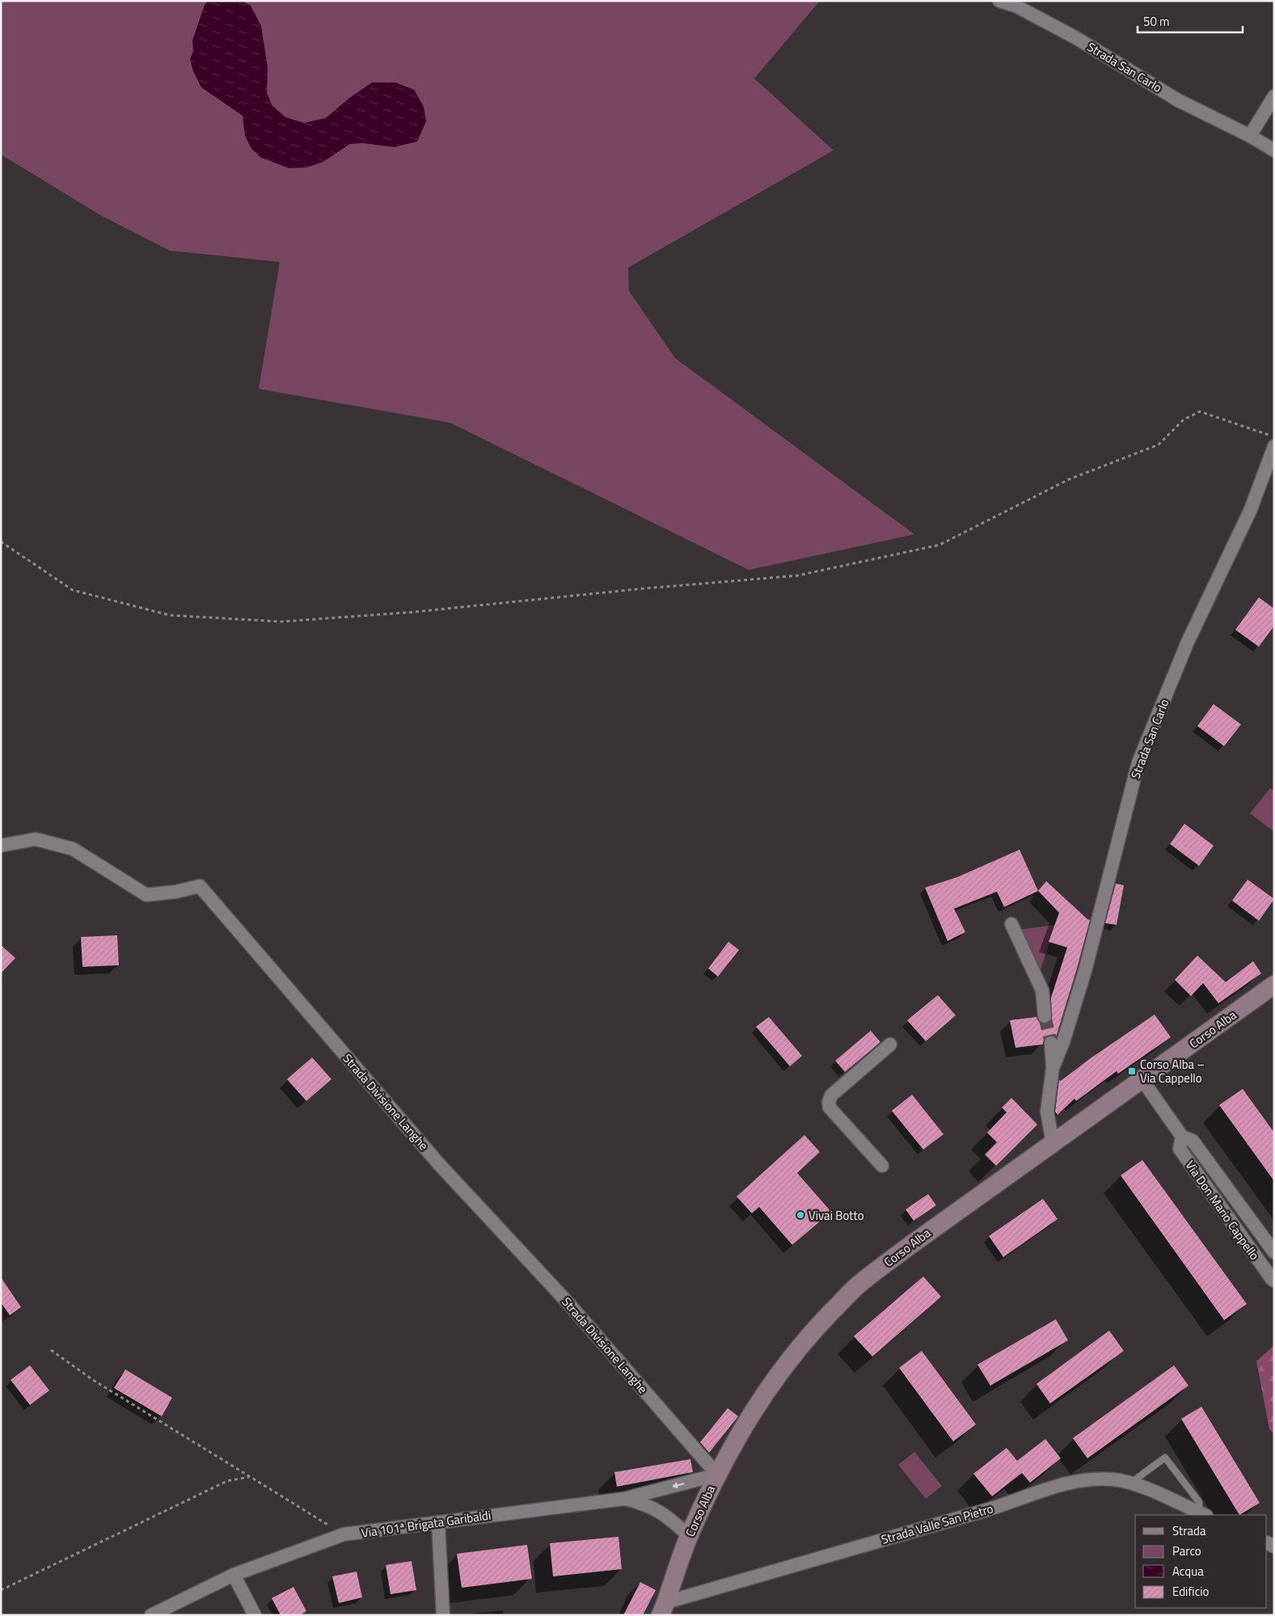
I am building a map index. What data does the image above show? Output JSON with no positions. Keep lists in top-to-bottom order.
{
  "streets": {
    "street": [
      "Strada San Carlo",
      "Corso Alba",
      "Strada Divisione Langhe",
      "Via Don Mario Cappello",
      "Via 101ª Brigata Garibaldi",
      "Strada Valle San Pietro"
    ]
  },
  "crossings": [
    ["Strada San Carlo", "Corso Alba"],
    ["Corso Alba", "Strada Divisione Langhe"],
    ["Corso Alba", "Via Don Mario Cappello"],
    ["Corso Alba", "Via 101ª Brigata Garibaldi"],
    ["Corso Alba", "Strada Valle San Pietro"],
    ["Strada Divisione Langhe", "Via 101ª Brigata Garibaldi"]
  ],
  "places": {
    "transit": ["Corso Alba – Via Cappello"],
    "other": ["Vivai Botto"]
  },
  "legend": [
    "Strada",
    "Parco",
    "Acqua",
    "Edificio"
  ],
  "scale_bar": "50 m"
}
